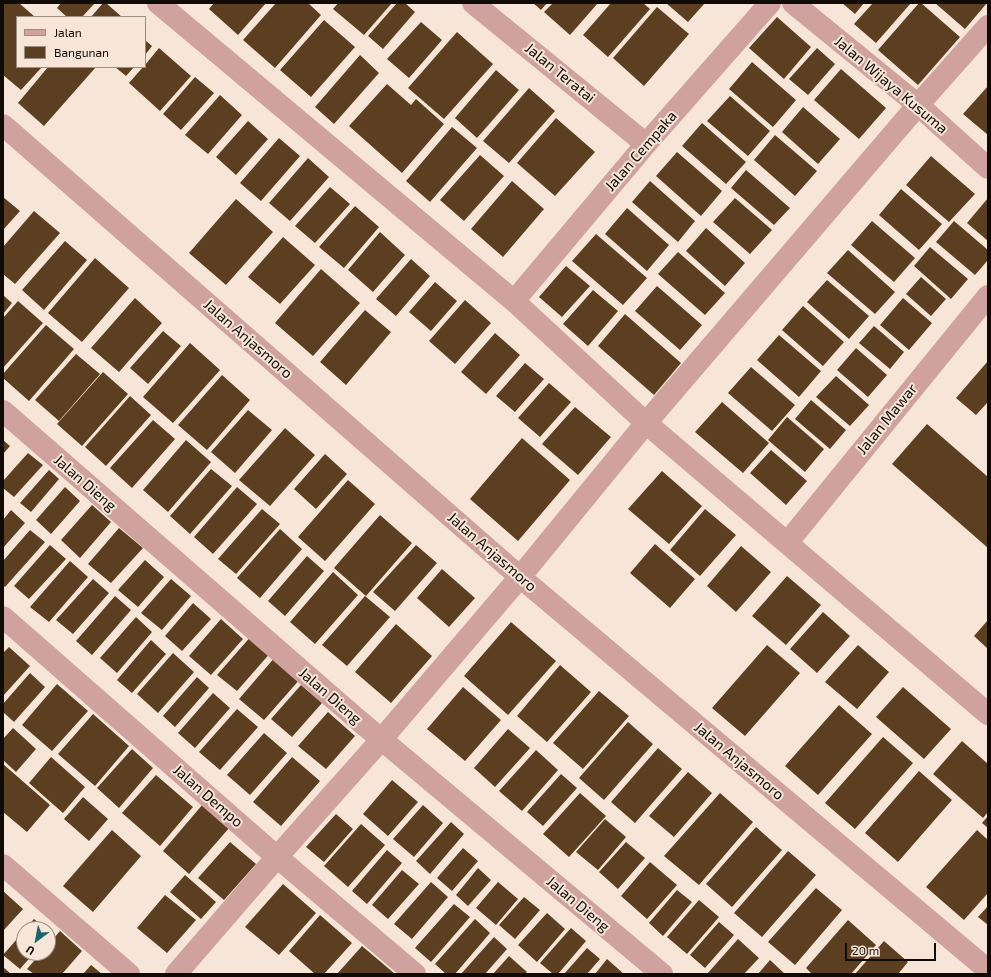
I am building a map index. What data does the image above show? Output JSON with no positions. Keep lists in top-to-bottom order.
{
  "streets": {
    "street": [
      "Jalan Teratai",
      "Jalan Wijaya Kusuma",
      "Jalan Cempaka",
      "Jalan Anjasmoro",
      "Jalan Mawar",
      "Jalan Dieng",
      "Jalan Dempo"
    ]
  },
  "crossings": [
    ["Jalan Teratai", "Jalan Cempaka"]
  ],
  "legend": ["Jalan", "Bangunan"],
  "scale_bar": "20 m",
  "north": "bottom left"
}
